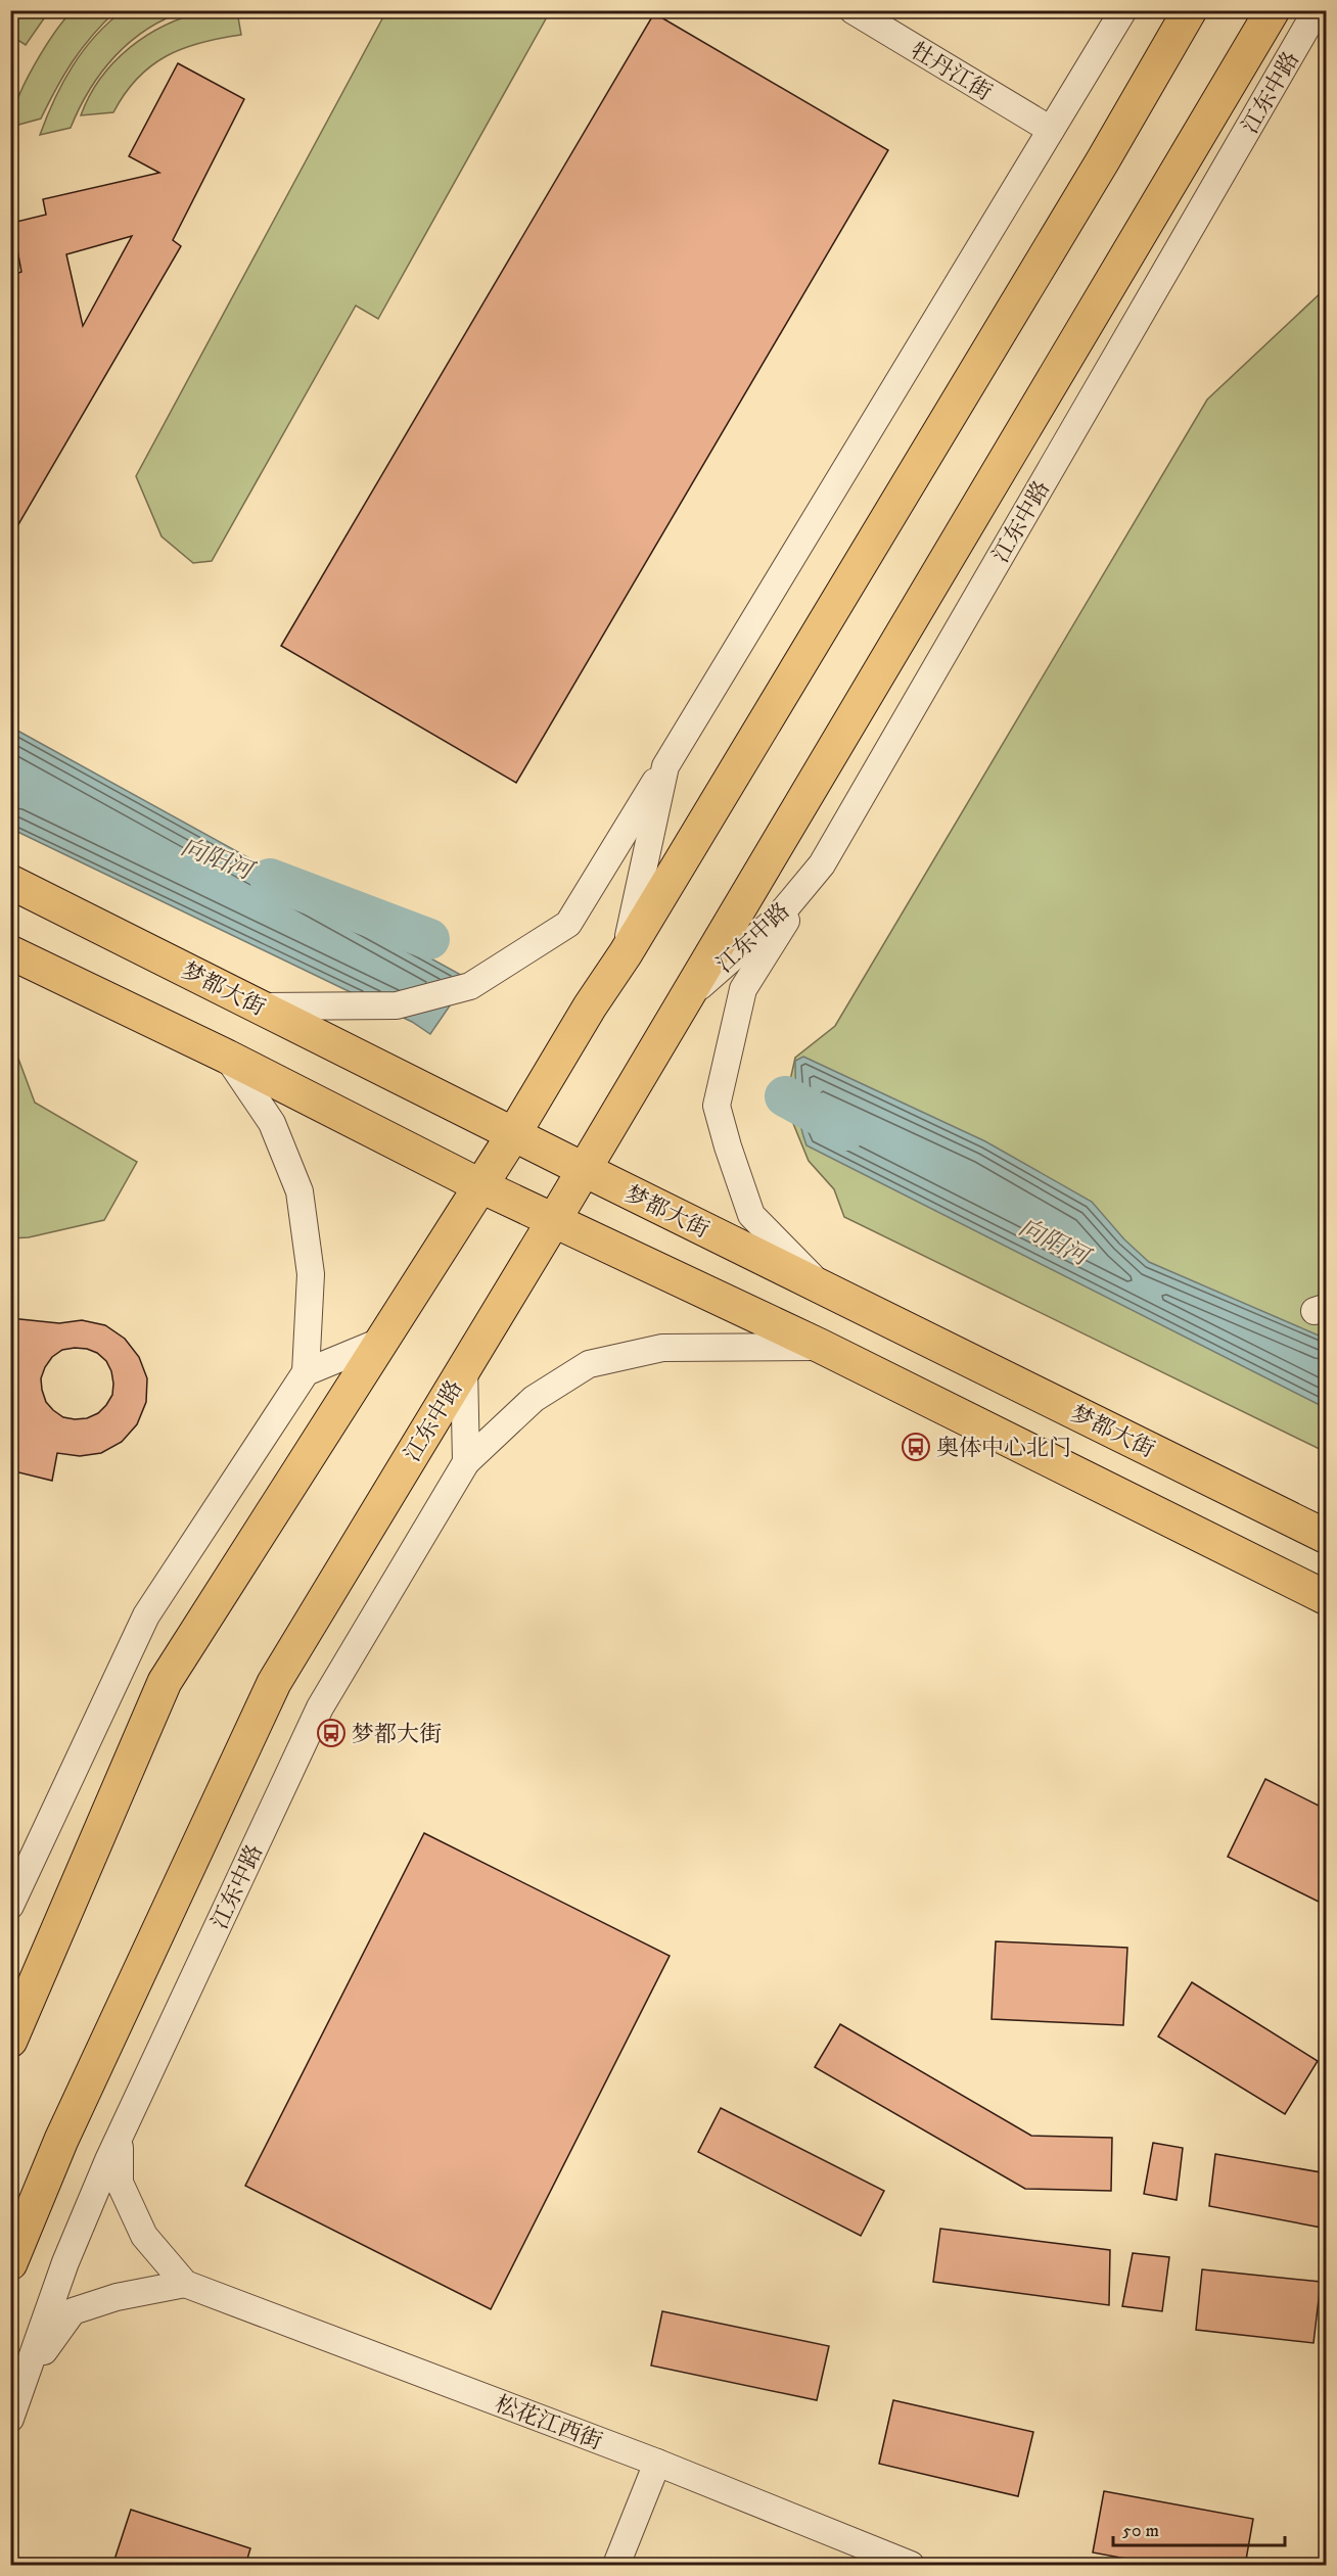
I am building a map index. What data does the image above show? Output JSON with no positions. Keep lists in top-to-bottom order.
{
  "streets": {
    "main road": ["江东中路", "梦都大街"],
    "street": ["牡丹江街", "松花江西街"]
  },
  "crossings": [
    ["江东中路", "梦都大街"]
  ],
  "water": ["向阳河"],
  "places": {
    "bus stop": ["奥体中心北门", "梦都大街"]
  },
  "scale_bar": "50 m"
}
